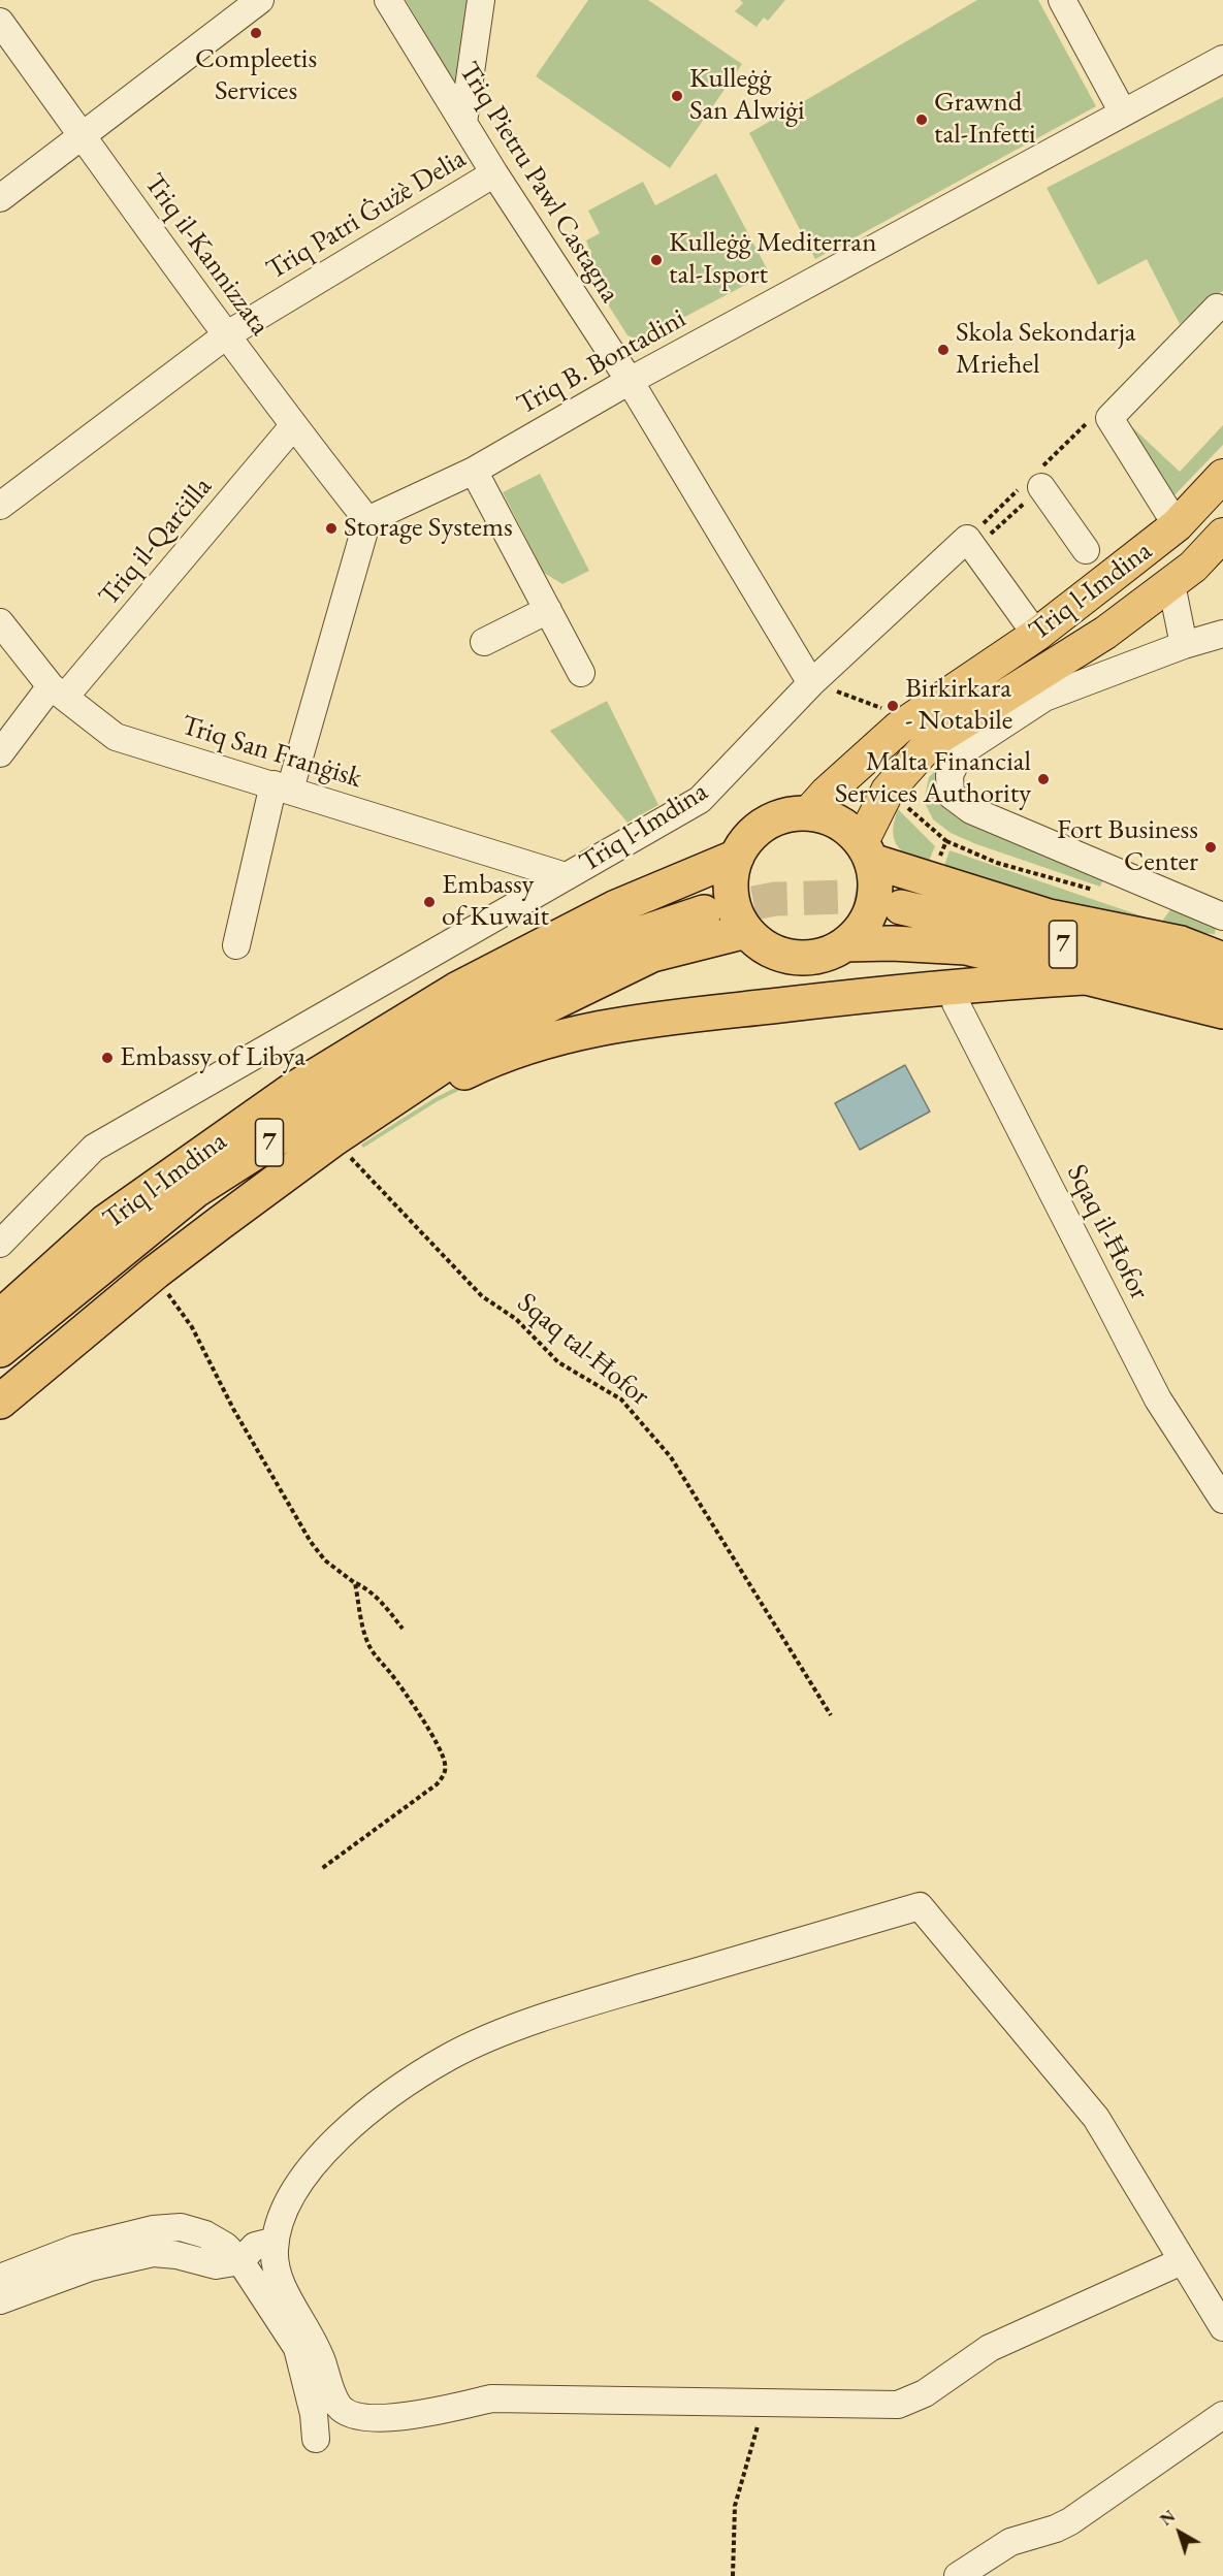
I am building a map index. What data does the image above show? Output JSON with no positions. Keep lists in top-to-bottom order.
{
  "streets": {
    "highway": ["Triq l-Imdina", "7"],
    "street": [
      "Triq Pietru Pawl Castagna",
      "Triq Patri Ġużè Delia",
      "Triq il-Kannizzata",
      "Triq B. Bontadini",
      "Triq il-Qarċilla",
      "Triq San Franġisk",
      "Sqaq il-Ħofor"
    ],
    "path": ["Sqaq tal-Ħofor"]
  },
  "crossings": [
    ["Triq Pietru Pawl Castagna", "Triq Patri Ġużè Delia"],
    ["Triq Pietru Pawl Castagna", "Triq B. Bontadini"],
    ["Triq Pietru Pawl Castagna", "Triq l-Imdina"],
    ["Triq Patri Ġużè Delia", "Triq il-Kannizzata"],
    ["Triq il-Kannizzata", "Triq B. Bontadini"],
    ["Triq il-Kannizzata", "Triq il-Qarċilla"],
    ["Triq il-Qarċilla", "Triq San Franġisk"],
    ["Triq l-Imdina", "Triq San Franġisk"],
    ["Triq l-Imdina", "7"],
    ["7", "Sqaq tal-Ħofor"]
  ],
  "places": [
    "Compleetis Services",
    "Kulleġġ San Alwiġi",
    "Grawnd tal-Infetti",
    "Kulleġġ Mediterran tal-Isport",
    "Skola Sekondarja Mrieħel",
    "Storage Systems",
    "Birkirkara - Notabile",
    "Malta Financial Services Authority",
    "Fort Business Center",
    "Embassy of Kuwait",
    "Embassy of Libya"
  ],
  "north": "top left"
}
